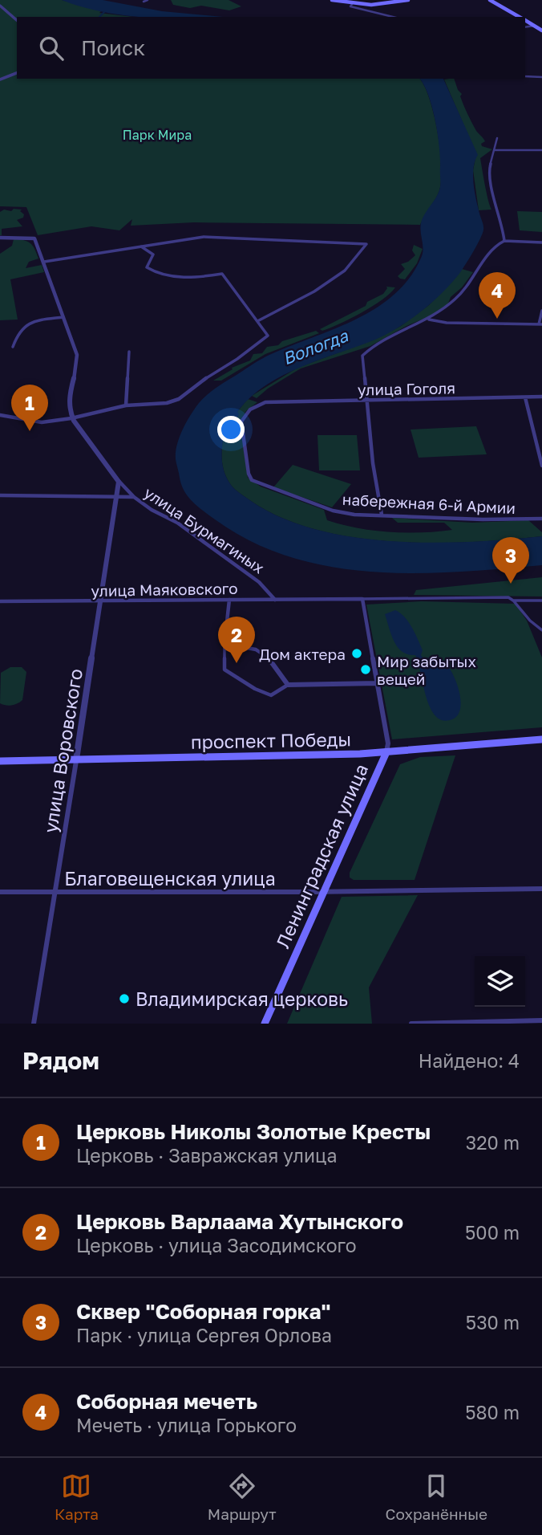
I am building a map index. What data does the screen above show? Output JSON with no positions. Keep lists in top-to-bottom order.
{
  "streets": {
    "main road": ["проспект Победы", "Ленинградская улица"],
    "street": [
      "улица Гоголя",
      "набережная 6-й Армии",
      "улица Бурмагиных",
      "улица Маяковского",
      "улица Воровского",
      "Благовещенская улица"
    ]
  },
  "crossings": [
    ["улица Гоголя", "набережная 6-й Армии"],
    ["улица Бурмагиных", "улица Маяковского"],
    ["улица Бурмагиных", "улица Воровского"],
    ["улица Маяковского", "улица Воровского"],
    ["улица Маяковского", "Ленинградская улица"],
    ["проспект Победы", "улица Воровского"],
    ["проспект Победы", "Ленинградская улица"],
    ["улица Воровского", "Благовещенская улица"],
    ["Ленинградская улица", "Благовещенская улица"]
  ],
  "water": ["Вологда"],
  "parks": ["Парк Мира"],
  "places": ["Дом актера", "Мир забытых вещей", "Владимирская церковь"],
  "page": {
    "search": "Поиск",
    "pins": [
      "4",
      "1",
      "3",
      "2"
    ],
    "heading": ["Рядом", "Найдено: 4"],
    "list": [
      {
        "mark": "1",
        "name": "Церковь Николы Золотые Кресты",
        "note": "Церковь · Завражская улица",
        "value": "320 m"
      },
      {
        "mark": "2",
        "name": "Церковь Варлаама Хутынского",
        "note": "Церковь · улица Засодимского",
        "value": "500 m"
      },
      {
        "mark": "3",
        "name": "Сквер \"Соборная горка\"",
        "note": "Парк · улица Сергея Орлова",
        "value": "530 m"
      },
      {
        "mark": "4",
        "name": "Соборная мечеть",
        "note": "Мечеть · улица Горького",
        "value": "580 m"
      }
    ],
    "nav": ["Карта", "Маршрут", "Сохранённые"]
  }
}
